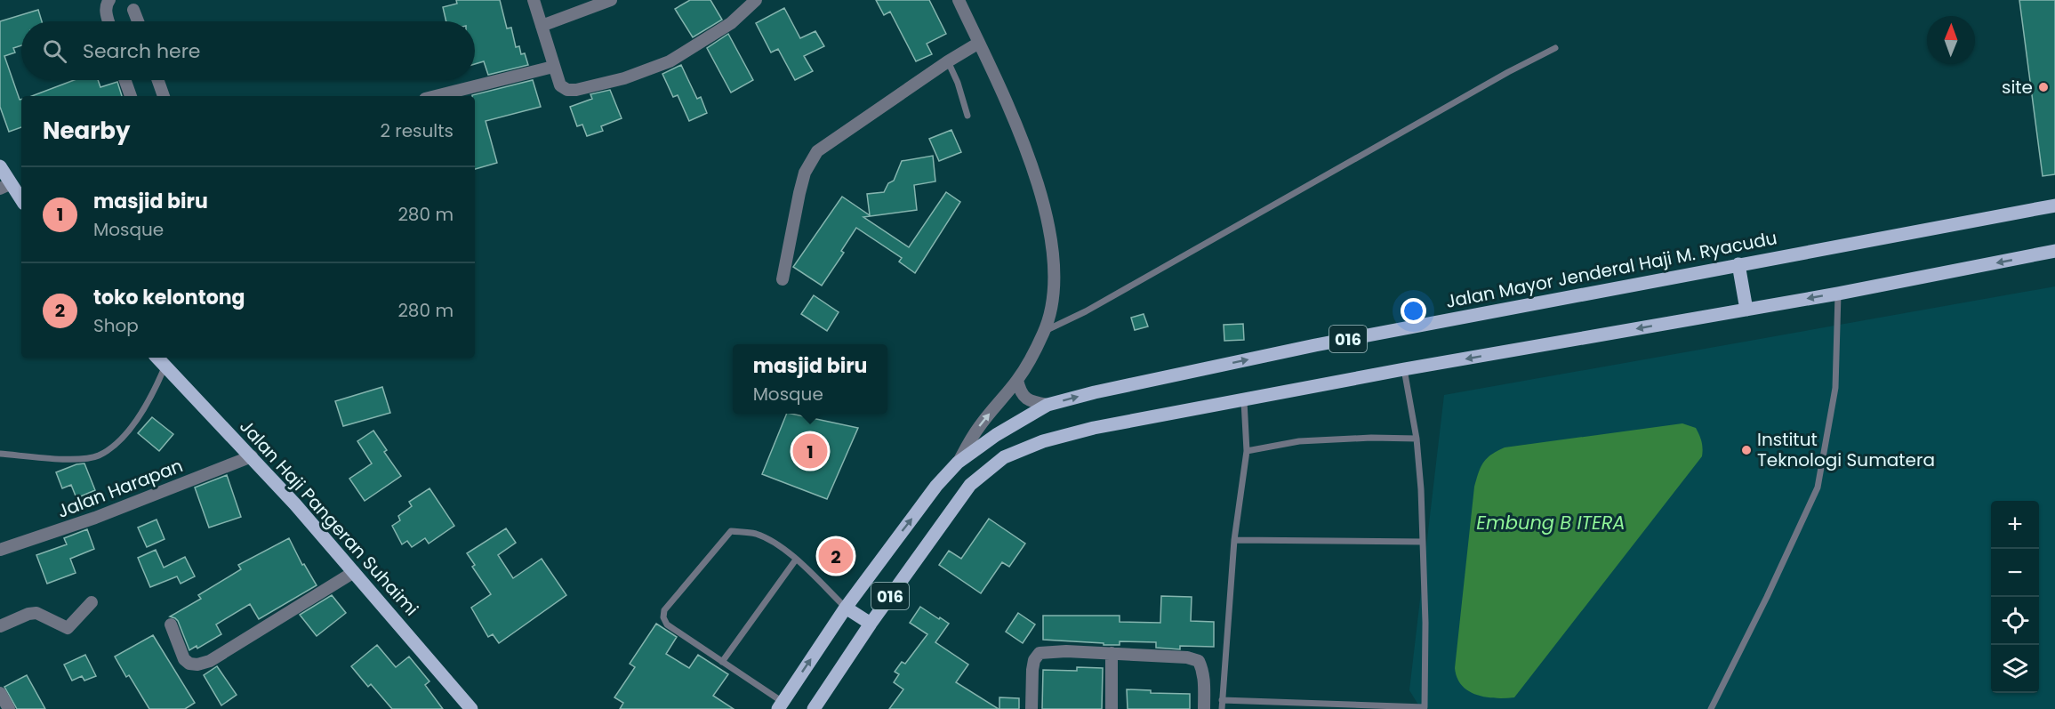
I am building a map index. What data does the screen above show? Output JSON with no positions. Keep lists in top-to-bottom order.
{
  "streets": {
    "main road": ["Jalan Mayor Jenderal Haji M. Ryacudu", "016", "Jalan Haji Pangeran Suhaimi"],
    "street": ["Jalan Harapan"]
  },
  "crossings": [
    ["Jalan Harapan", "Jalan Haji Pangeran Suhaimi"]
  ],
  "water": ["Embung B ITERA"],
  "places": ["site", "Institut Teknologi Sumatera"],
  "north": "top",
  "page": {
    "search": "Search here",
    "heading": ["Nearby", "2 results"],
    "list": [
      {
        "mark": "1",
        "name": "masjid biru",
        "note": "Mosque",
        "value": "280 m"
      },
      {
        "mark": "2",
        "name": "toko kelontong",
        "note": "Shop",
        "value": "280 m"
      }
    ],
    "popup": ["masjid biru", "Mosque"],
    "pins": ["1", "2"],
    "map_buttons": ["+", "−"]
  }
}
